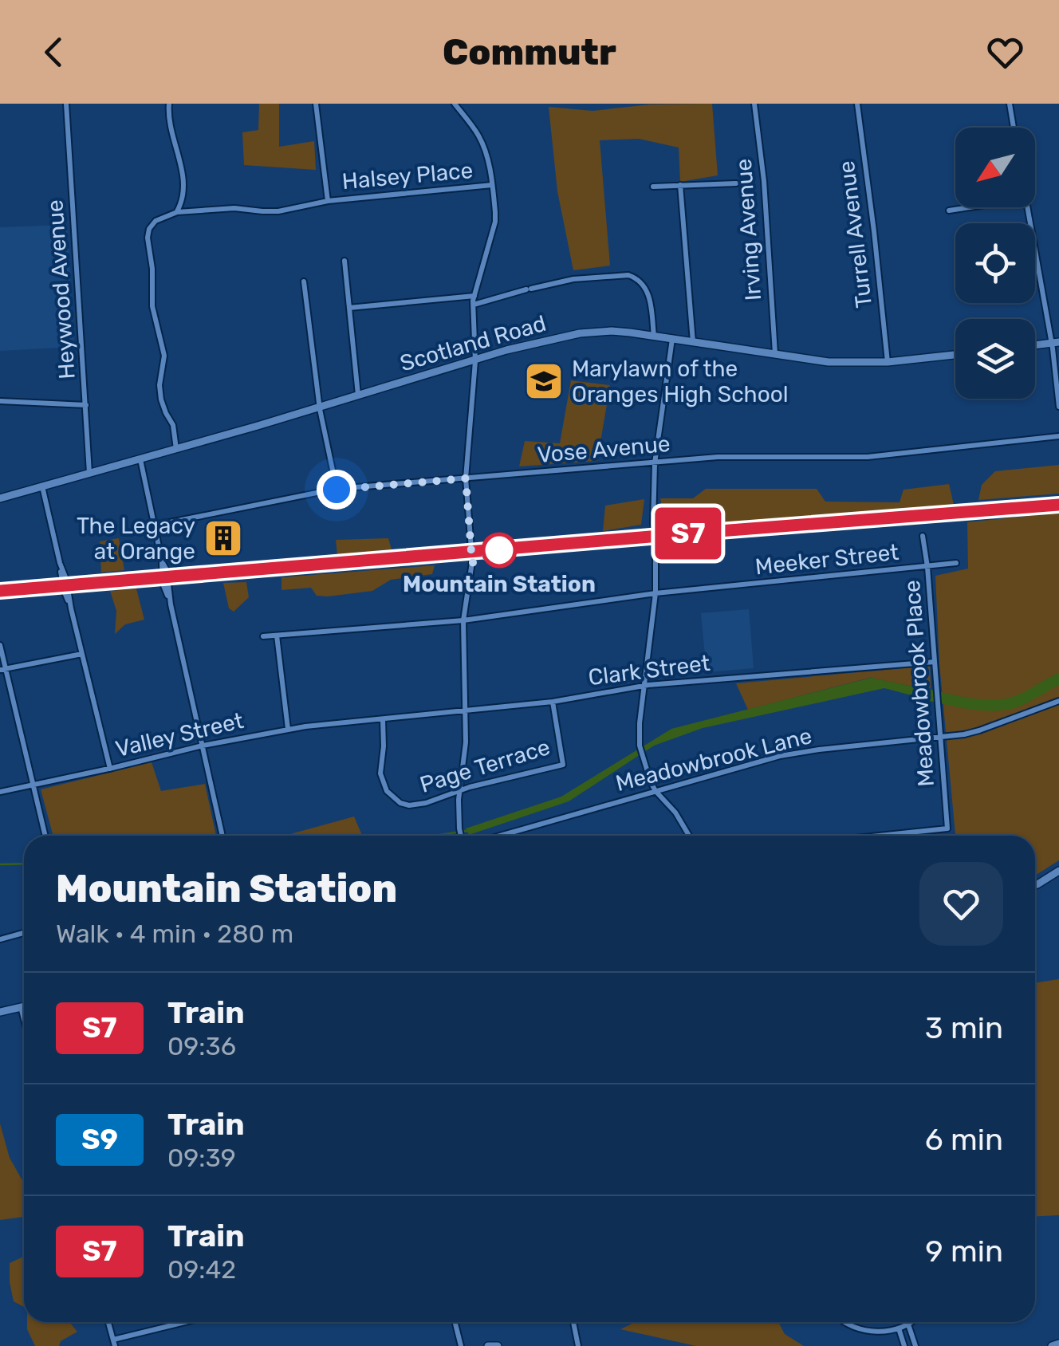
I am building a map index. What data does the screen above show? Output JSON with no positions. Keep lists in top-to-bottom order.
{
  "streets": {
    "main road": ["Scotland Road"],
    "street": [
      "Halsey Place",
      "Irving Avenue",
      "Turrell Avenue",
      "Heywood Avenue",
      "Vose Avenue",
      "Meeker Street",
      "Clark Street",
      "Meadowbrook Place",
      "Valley Street",
      "Meadowbrook Lane",
      "Page Terrace"
    ]
  },
  "crossings": [
    ["Irving Avenue", "Scotland Road"],
    ["Turrell Avenue", "Scotland Road"],
    ["Heywood Avenue", "Scotland Road"],
    ["Meeker Street", "Meadowbrook Place"],
    ["Clark Street", "Meadowbrook Place"],
    ["Clark Street", "Valley Street"],
    ["Clark Street", "Page Terrace"],
    ["Meadowbrook Place", "Meadowbrook Lane"]
  ],
  "places": {
    "school or university": ["Marylawn of the Oranges High School"],
    "building": ["The Legacy at Orange"],
    "other": ["Mountain Station"]
  },
  "north": "bottom left",
  "page": {
    "header": "Commutr",
    "on_map": "S7",
    "heading": ["Mountain Station", "Walk · 4 min · 280 m"],
    "list": [
      {
        "mark": "S7",
        "name": "Train",
        "note": "09:36",
        "value": "3 min"
      },
      {
        "mark": "S9",
        "name": "Train",
        "note": "09:39",
        "value": "6 min"
      },
      {
        "mark": "S7",
        "name": "Train",
        "note": "09:42",
        "value": "9 min"
      }
    ]
  }
}
